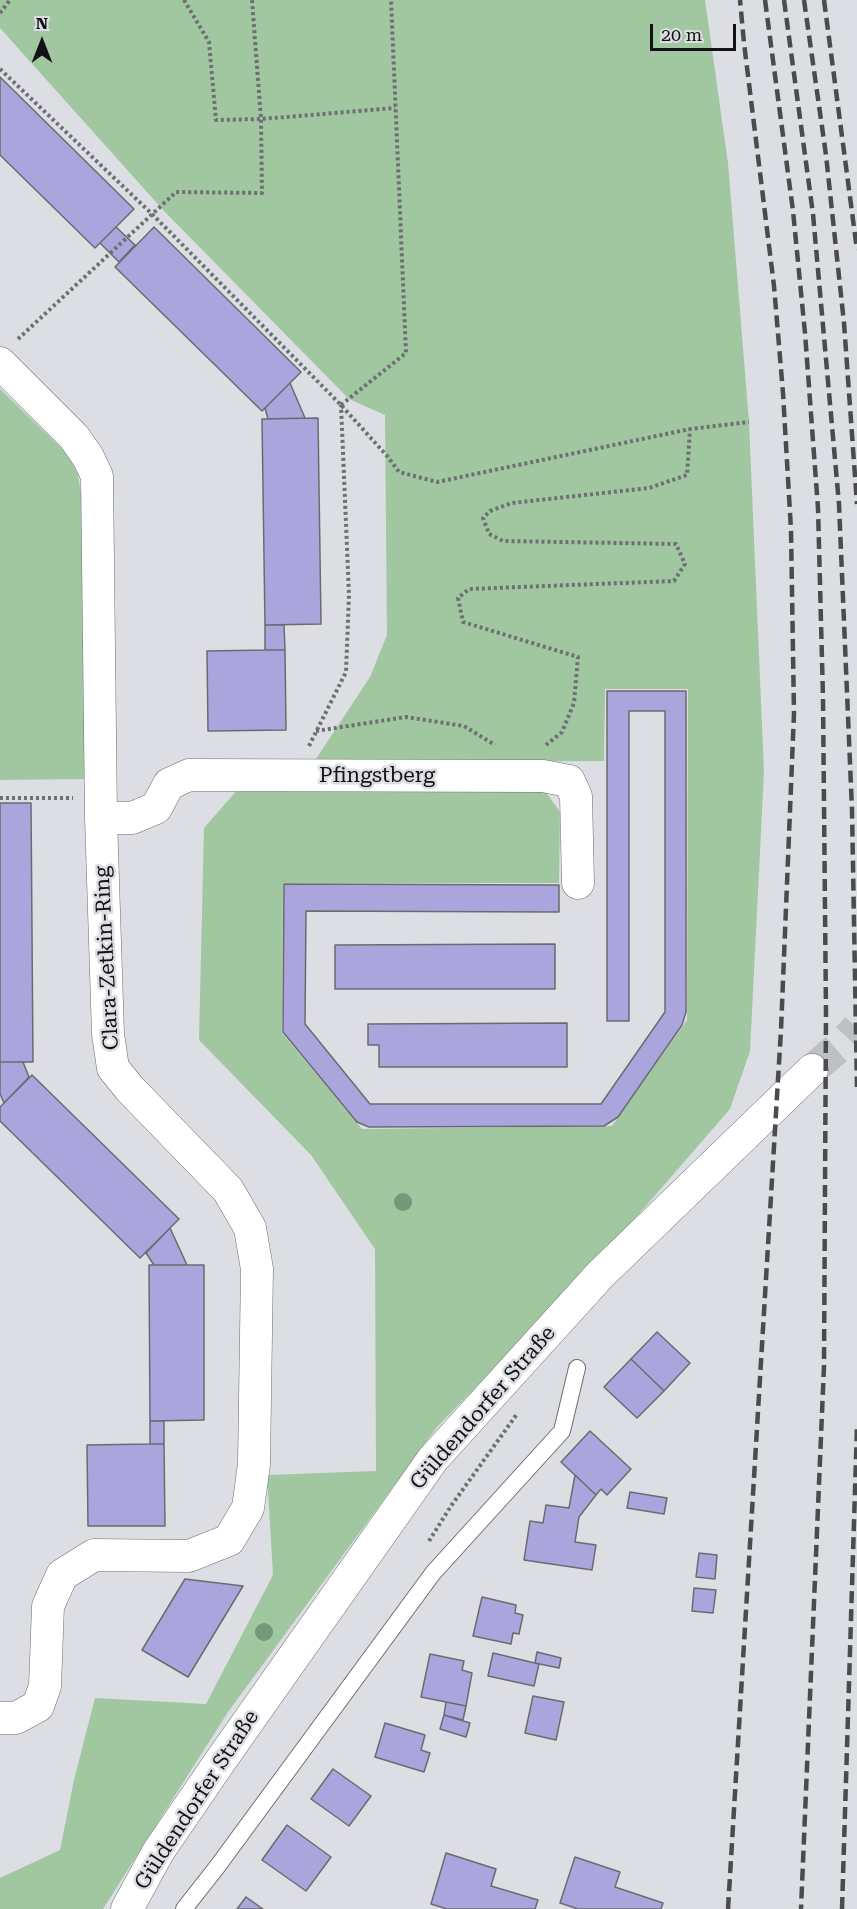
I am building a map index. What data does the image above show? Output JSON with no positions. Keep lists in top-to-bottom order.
{
  "streets": {
    "street": ["Pfingstberg", "Clara-Zetkin-Ring", "Güldendorfer Straße"]
  },
  "crossings": [
    ["Pfingstberg", "Clara-Zetkin-Ring"]
  ],
  "scale_bar": "20 m",
  "north": "top"
}
